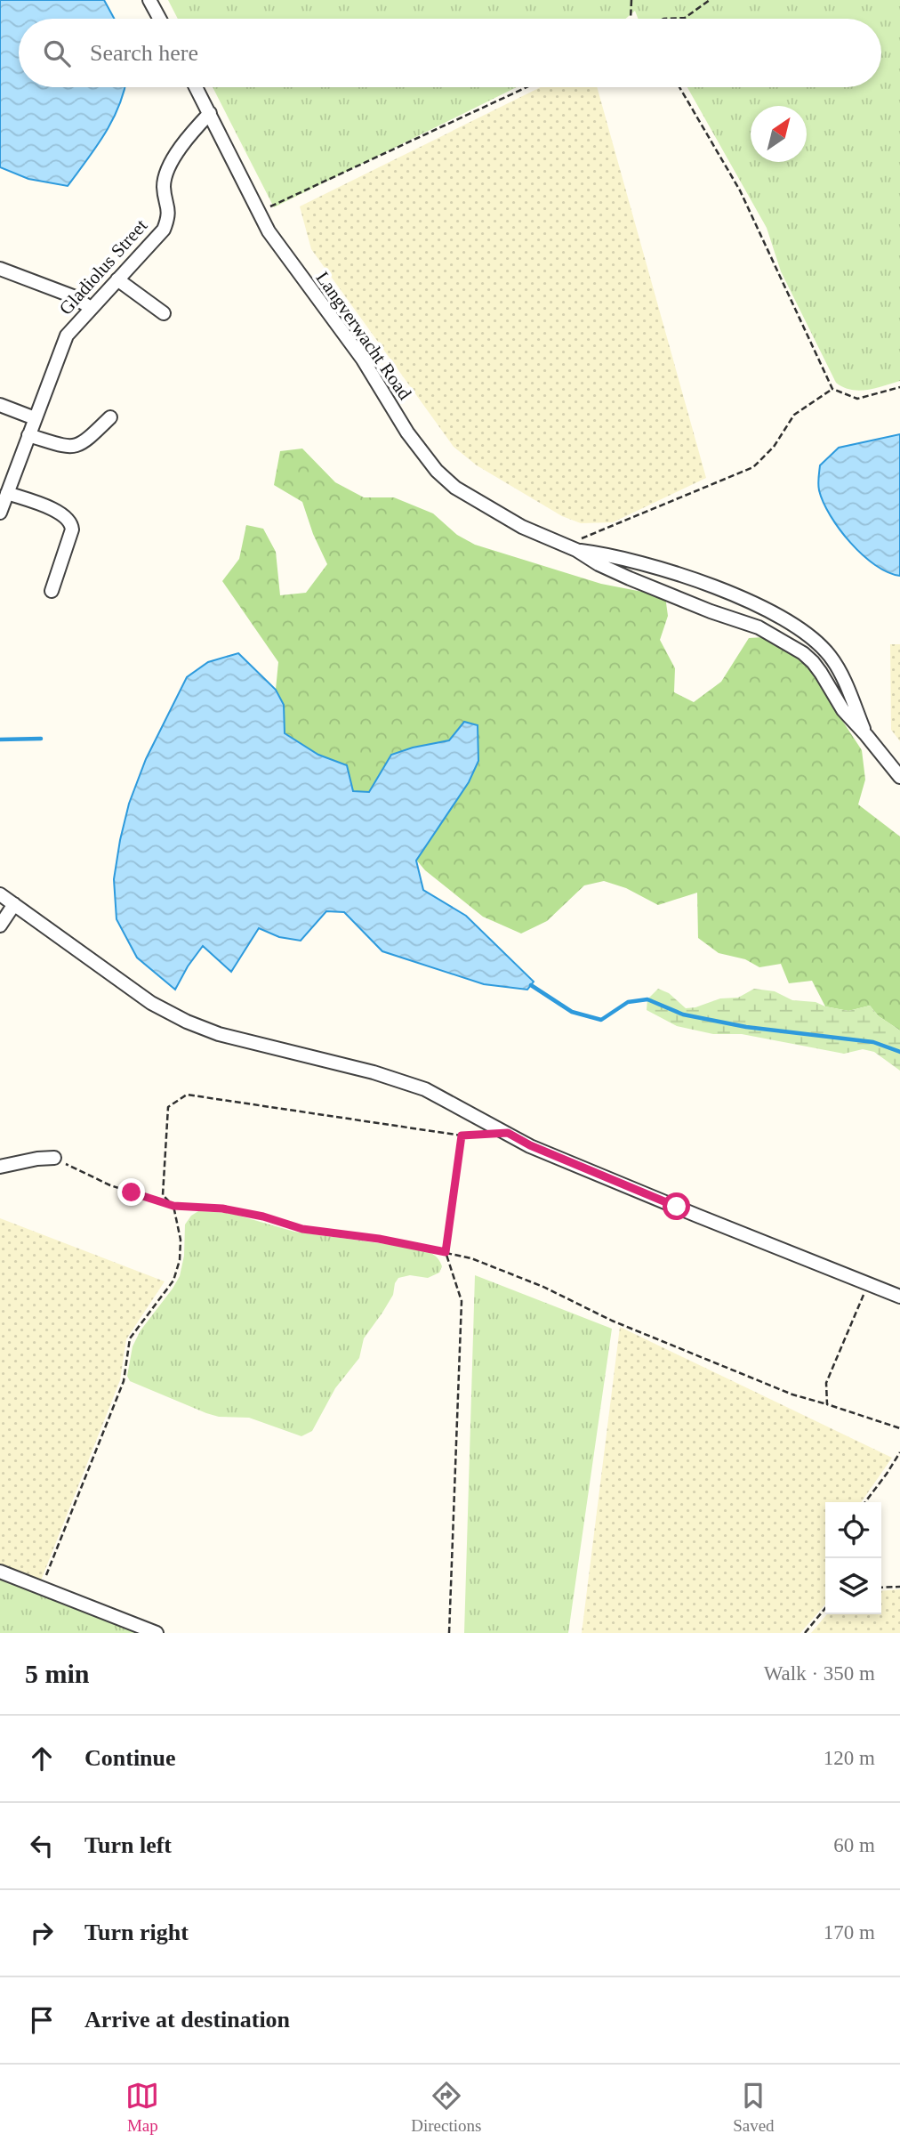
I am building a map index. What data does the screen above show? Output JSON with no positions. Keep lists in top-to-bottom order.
{
  "streets": {
    "street": ["Gladiolus Street", "Langverwacht Road"]
  },
  "crossings": [
    ["Gladiolus Street", "Langverwacht Road"]
  ],
  "north": "top right",
  "page": {
    "search": "Search here",
    "heading": ["5 min", "Walk · 350 m"],
    "list": [
      ["Continue", "120 m"],
      ["Turn left", "60 m"],
      ["Turn right", "170 m"],
      "Arrive at destination"
    ],
    "nav": ["Map", "Directions", "Saved"]
  }
}
